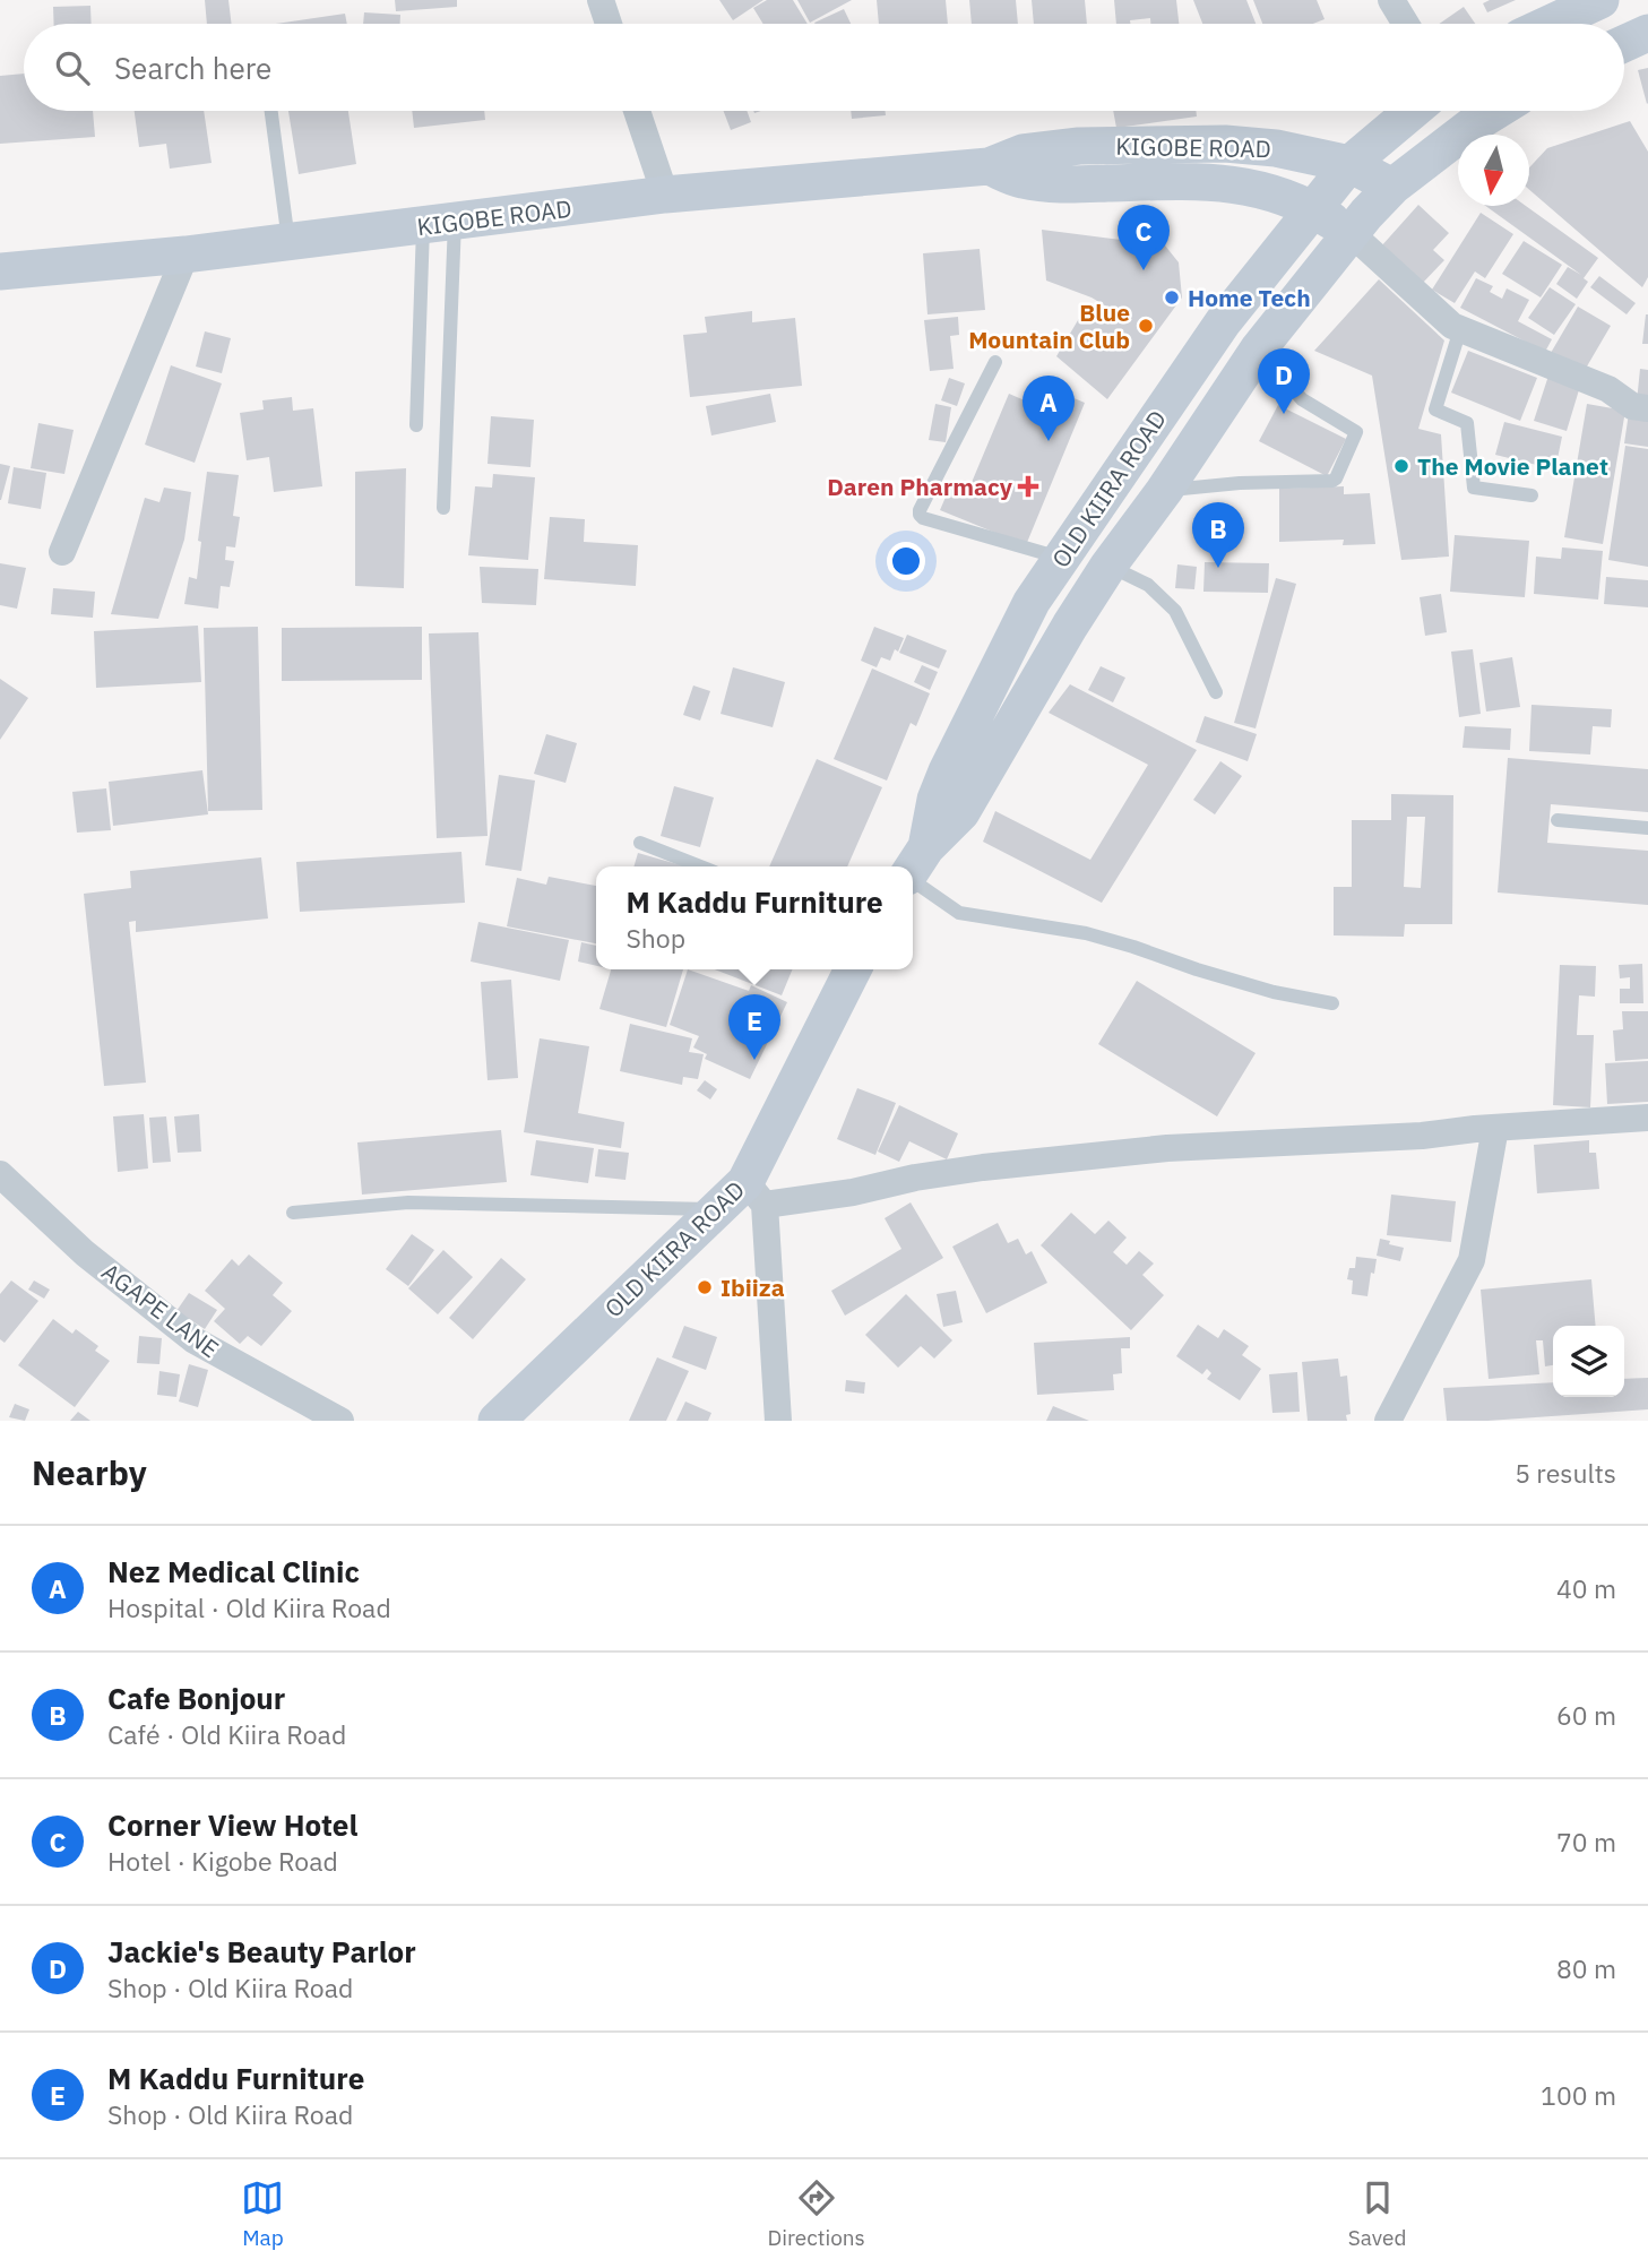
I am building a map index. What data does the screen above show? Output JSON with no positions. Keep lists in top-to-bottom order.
{
  "streets": {
    "main road": ["KIGOBE ROAD", "OLD KIIRA ROAD"],
    "street": ["AGAPE LANE"]
  },
  "crossings": [
    ["KIGOBE ROAD", "OLD KIIRA ROAD"]
  ],
  "places": {
    "other": [
      "Home Tech",
      "Blue Mountain Club",
      "The Movie Planet",
      "Ibiiza"
    ],
    "health": ["Daren Pharmacy"]
  },
  "north": "bottom",
  "page": {
    "search": "Search here",
    "pins": [
      "C",
      "D",
      "A",
      "B",
      "E"
    ],
    "popup": ["M Kaddu Furniture", "Shop"],
    "heading": ["Nearby", "5 results"],
    "list": [
      {
        "mark": "A",
        "name": "Nez Medical Clinic",
        "note": "Hospital · Old Kiira Road",
        "value": "40 m"
      },
      {
        "mark": "B",
        "name": "Cafe Bonjour",
        "note": "Café · Old Kiira Road",
        "value": "60 m"
      },
      {
        "mark": "C",
        "name": "Corner View Hotel",
        "note": "Hotel · Kigobe Road",
        "value": "70 m"
      },
      {
        "mark": "D",
        "name": "Jackie's Beauty Parlor",
        "note": "Shop · Old Kiira Road",
        "value": "80 m"
      },
      {
        "mark": "E",
        "name": "M Kaddu Furniture",
        "note": "Shop · Old Kiira Road",
        "value": "100 m"
      }
    ],
    "nav": ["Map", "Directions", "Saved"]
  }
}
